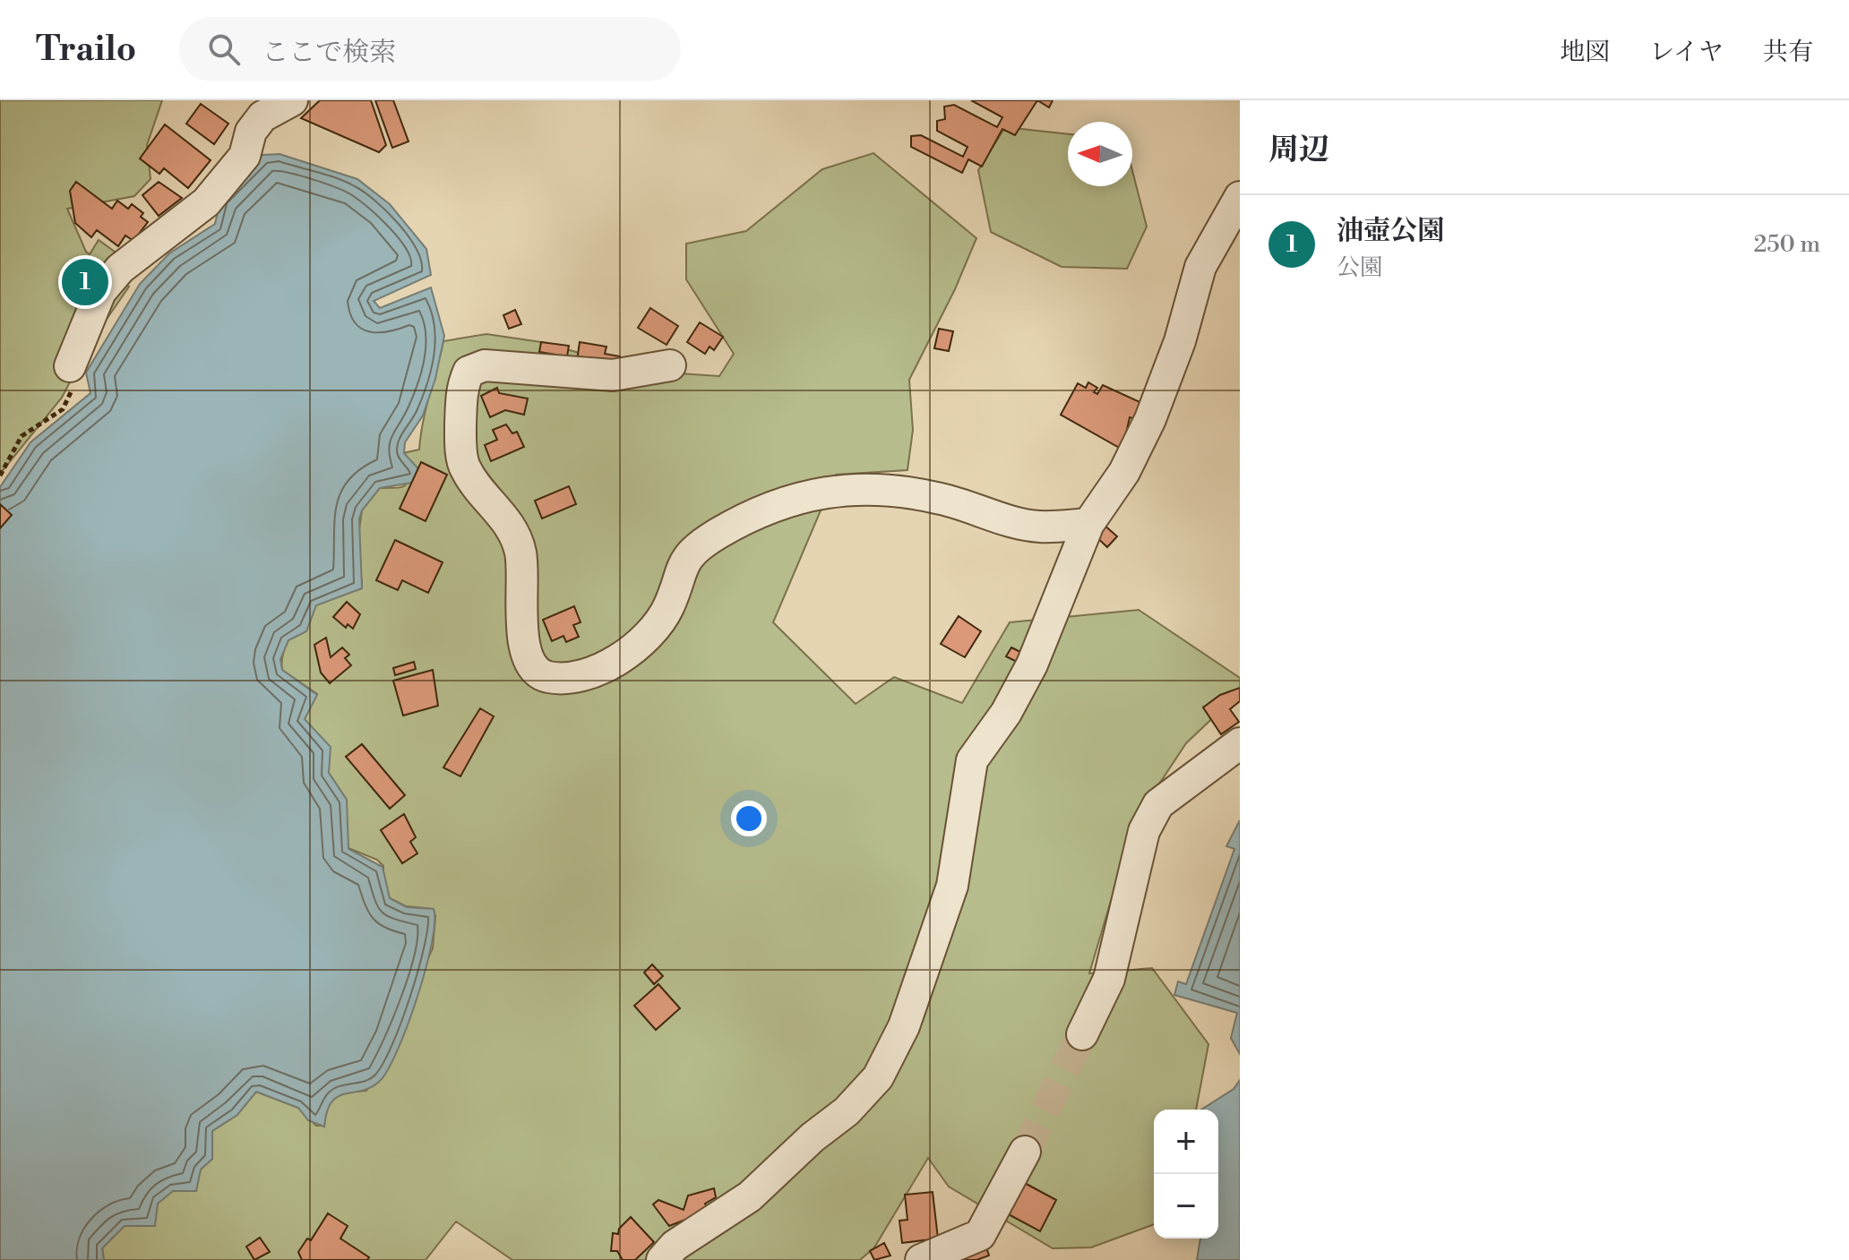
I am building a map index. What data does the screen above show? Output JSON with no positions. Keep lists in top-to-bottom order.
{
  "north": "left",
  "page": {
    "header": "Trailo",
    "search": "ここで検索",
    "nav": ["地図", "レイヤ", "共有"],
    "heading": "周辺",
    "list": [
      {
        "mark": "1",
        "name": "油壺公園",
        "note": "公園",
        "value": "250 m"
      }
    ],
    "pins": "1",
    "map_buttons": ["+", "−"]
  }
}
